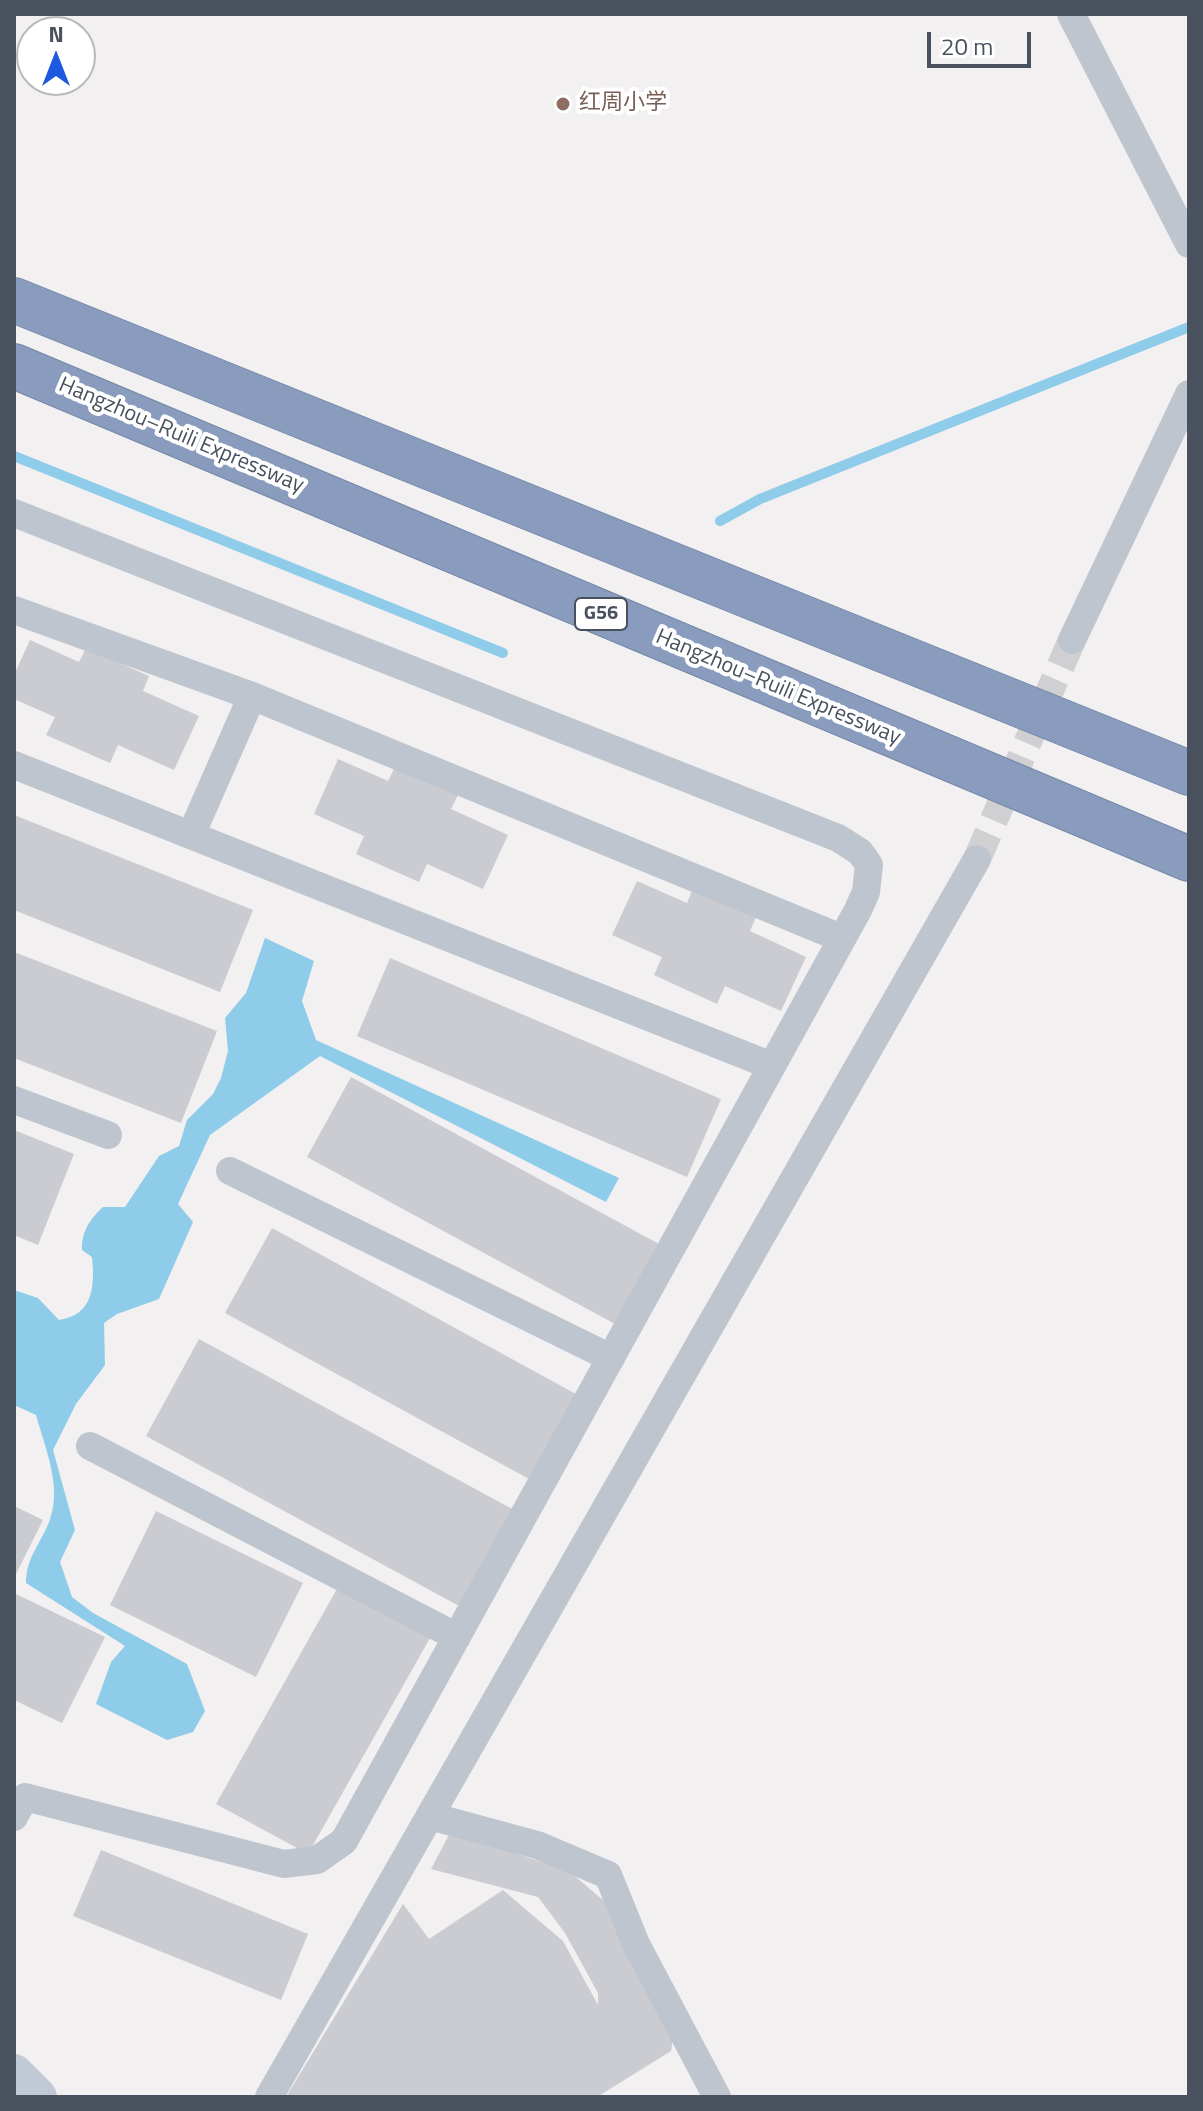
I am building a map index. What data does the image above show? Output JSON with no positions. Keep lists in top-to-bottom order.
{
  "streets": {
    "highway": ["Hangzhou–Ruili Expressway", "G56"]
  },
  "places": ["红周小学"],
  "scale_bar": "20 m",
  "north": "top"
}
